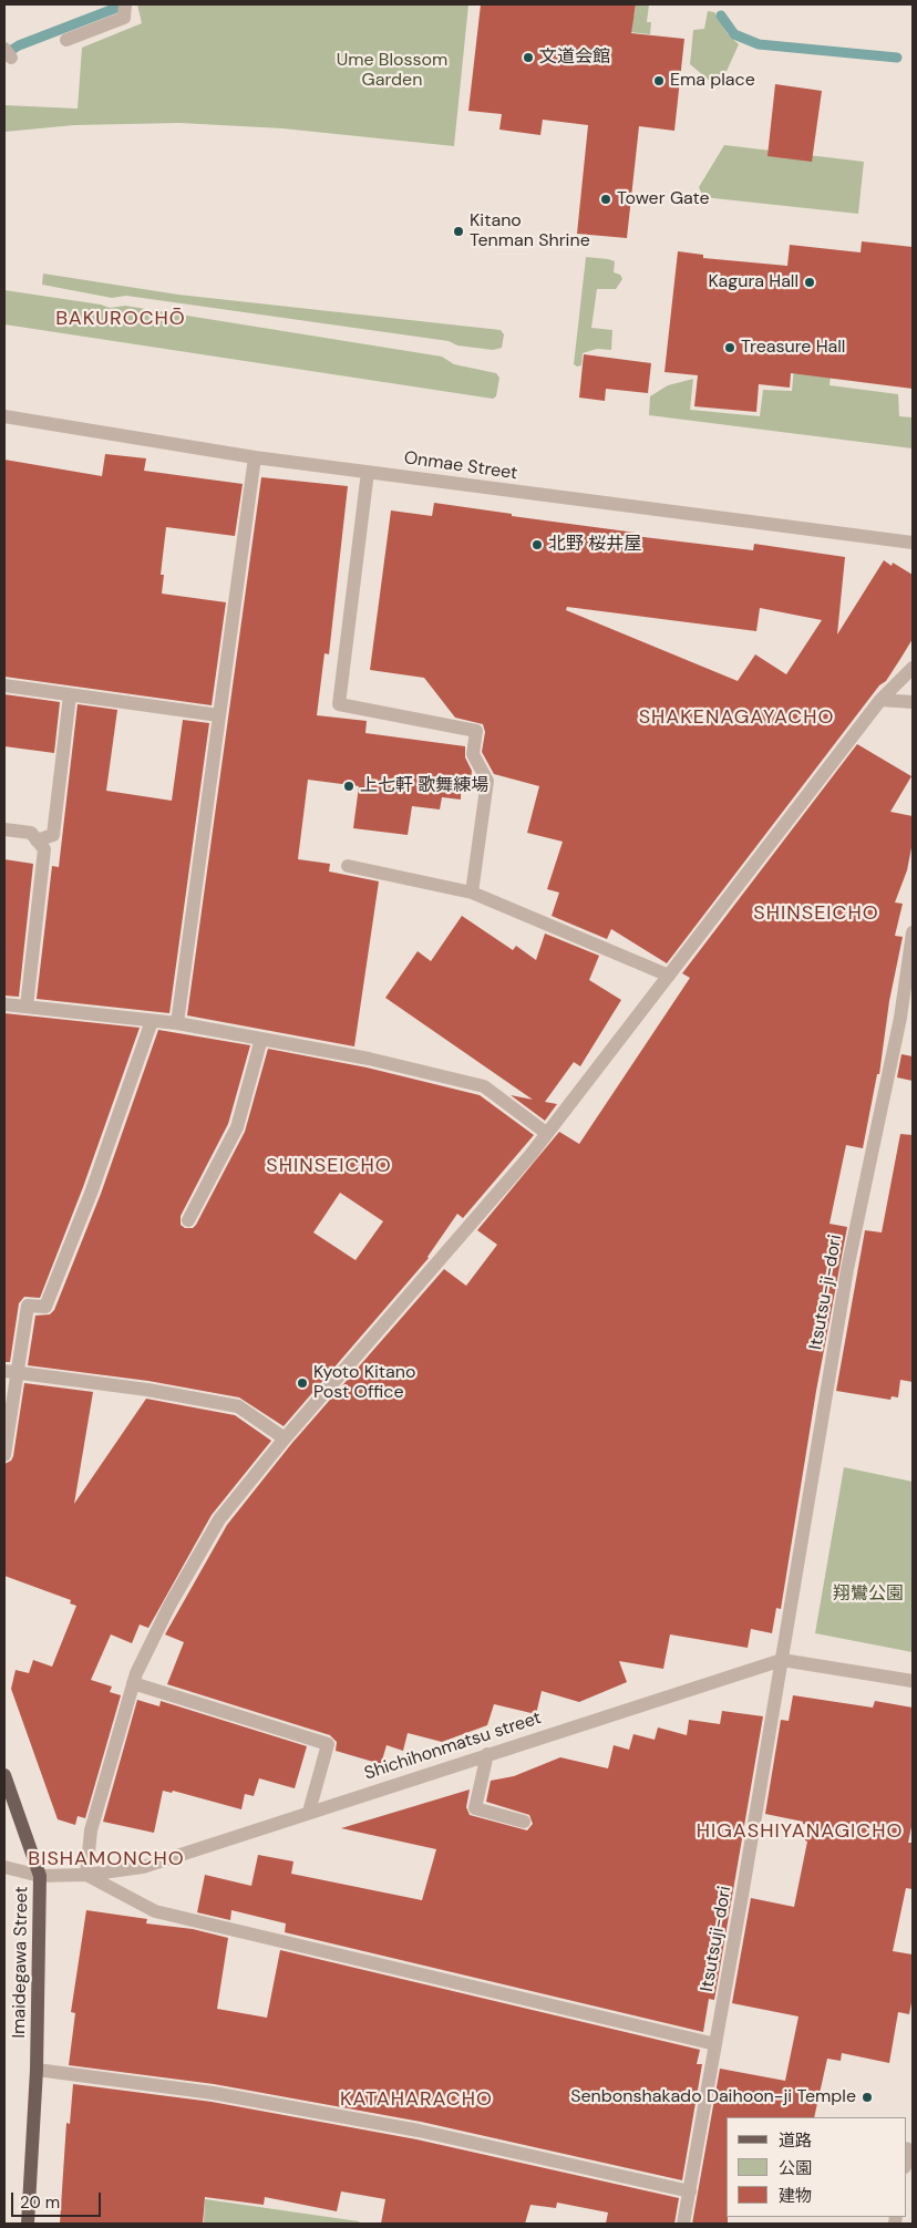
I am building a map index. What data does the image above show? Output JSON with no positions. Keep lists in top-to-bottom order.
{
  "streets": {
    "main road": ["Imaidegawa Street"],
    "street": [
      "Onmae Street",
      "Itsutsu-ji-dori",
      "Shichihonmatsu street",
      "Itsutsuji-dori"
    ]
  },
  "crossings": [
    ["Itsutsu-ji-dori", "Shichihonmatsu street"],
    ["Itsutsu-ji-dori", "Itsutsuji-dori"],
    ["Shichihonmatsu street", "Itsutsuji-dori"],
    ["Shichihonmatsu street", "Imaidegawa Street"]
  ],
  "districts": [
    "BAKUROCHŌ",
    "SHAKENAGAYACHO",
    "SHINSEICHO",
    "SHINSEICHO",
    "HIGASHIYANAGICHO",
    "BISHAMONCHO",
    "KATAHARACHO"
  ],
  "parks": ["Ume Blossom Garden", "翔鸞公園"],
  "places": [
    "文道会館",
    "Ema place",
    "Tower Gate",
    "Kitano Tenman Shrine",
    "Kagura Hall",
    "Treasure Hall",
    "北野 桜井屋",
    "上七軒 歌舞練場",
    "Kyoto Kitano Post Office",
    "Senbonshakado Daihoon-ji Temple"
  ],
  "legend": ["道路", "公園", "建物"],
  "scale_bar": "20 m"
}
